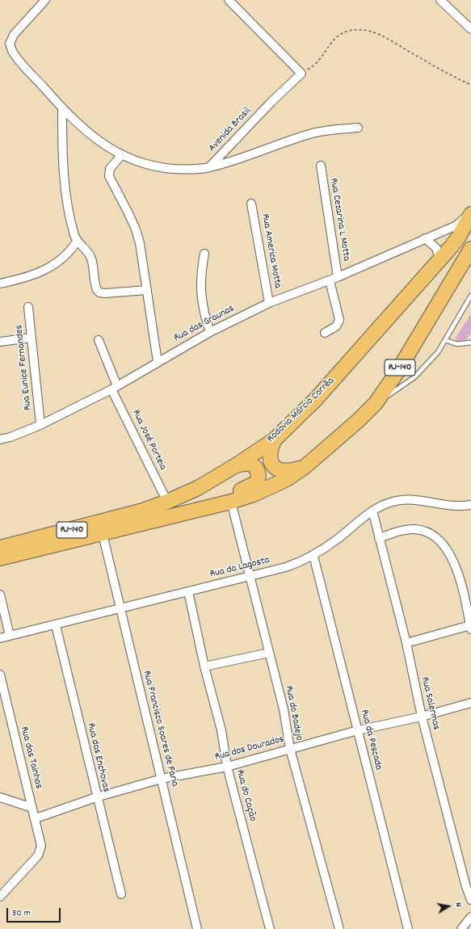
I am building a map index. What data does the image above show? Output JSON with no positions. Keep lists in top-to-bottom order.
{
  "streets": {
    "highway": ["RJ-140", "Rodovia Márcio Corrêa"],
    "street": [
      "Avenida Brasil",
      "Rua Cezarina L Motta",
      "Rua America Motta",
      "Rua das Graunas",
      "Rua Eunice Fernandes",
      "Rua José Porteia",
      "Rua da Lagosta",
      "Rua Salermas",
      "Rua do Badejo",
      "Rua Francisco Soares de Faria",
      "Rua da Pescada",
      "Rua dos Dourados",
      "Rua das Tainhas",
      "Rua das Enchovas",
      "Rua do Cação"
    ]
  },
  "crossings": [
    ["Rua Cezarina L Motta", "Rua das Graunas"],
    ["Rua America Motta", "Rua das Graunas"],
    ["Rua das Graunas", "Rua Eunice Fernandes"],
    ["Rua das Graunas", "Rodovia Márcio Corrêa"],
    ["Rua das Graunas", "Rua José Porteia"],
    ["RJ-140", "Rua do Badejo"],
    ["RJ-140", "Rua Francisco Soares de Faria"],
    ["Rodovia Márcio Corrêa", "Rua José Porteia"],
    ["Rua da Lagosta", "Rua Salermas"],
    ["Rua da Lagosta", "Rua do Badejo"],
    ["Rua da Lagosta", "Rua Francisco Soares de Faria"],
    ["Rua da Lagosta", "Rua da Pescada"],
    ["Rua da Lagosta", "Rua das Enchovas"],
    ["Rua da Lagosta", "Rua do Cação"],
    ["Rua Salermas", "Rua dos Dourados"],
    ["Rua do Badejo", "Rua dos Dourados"],
    ["Rua Francisco Soares de Faria", "Rua dos Dourados"],
    ["Rua da Pescada", "Rua dos Dourados"],
    ["Rua dos Dourados", "Rua das Tainhas"],
    ["Rua dos Dourados", "Rua das Enchovas"],
    ["Rua dos Dourados", "Rua do Cação"]
  ],
  "scale_bar": "50 m",
  "north": "right"
}
